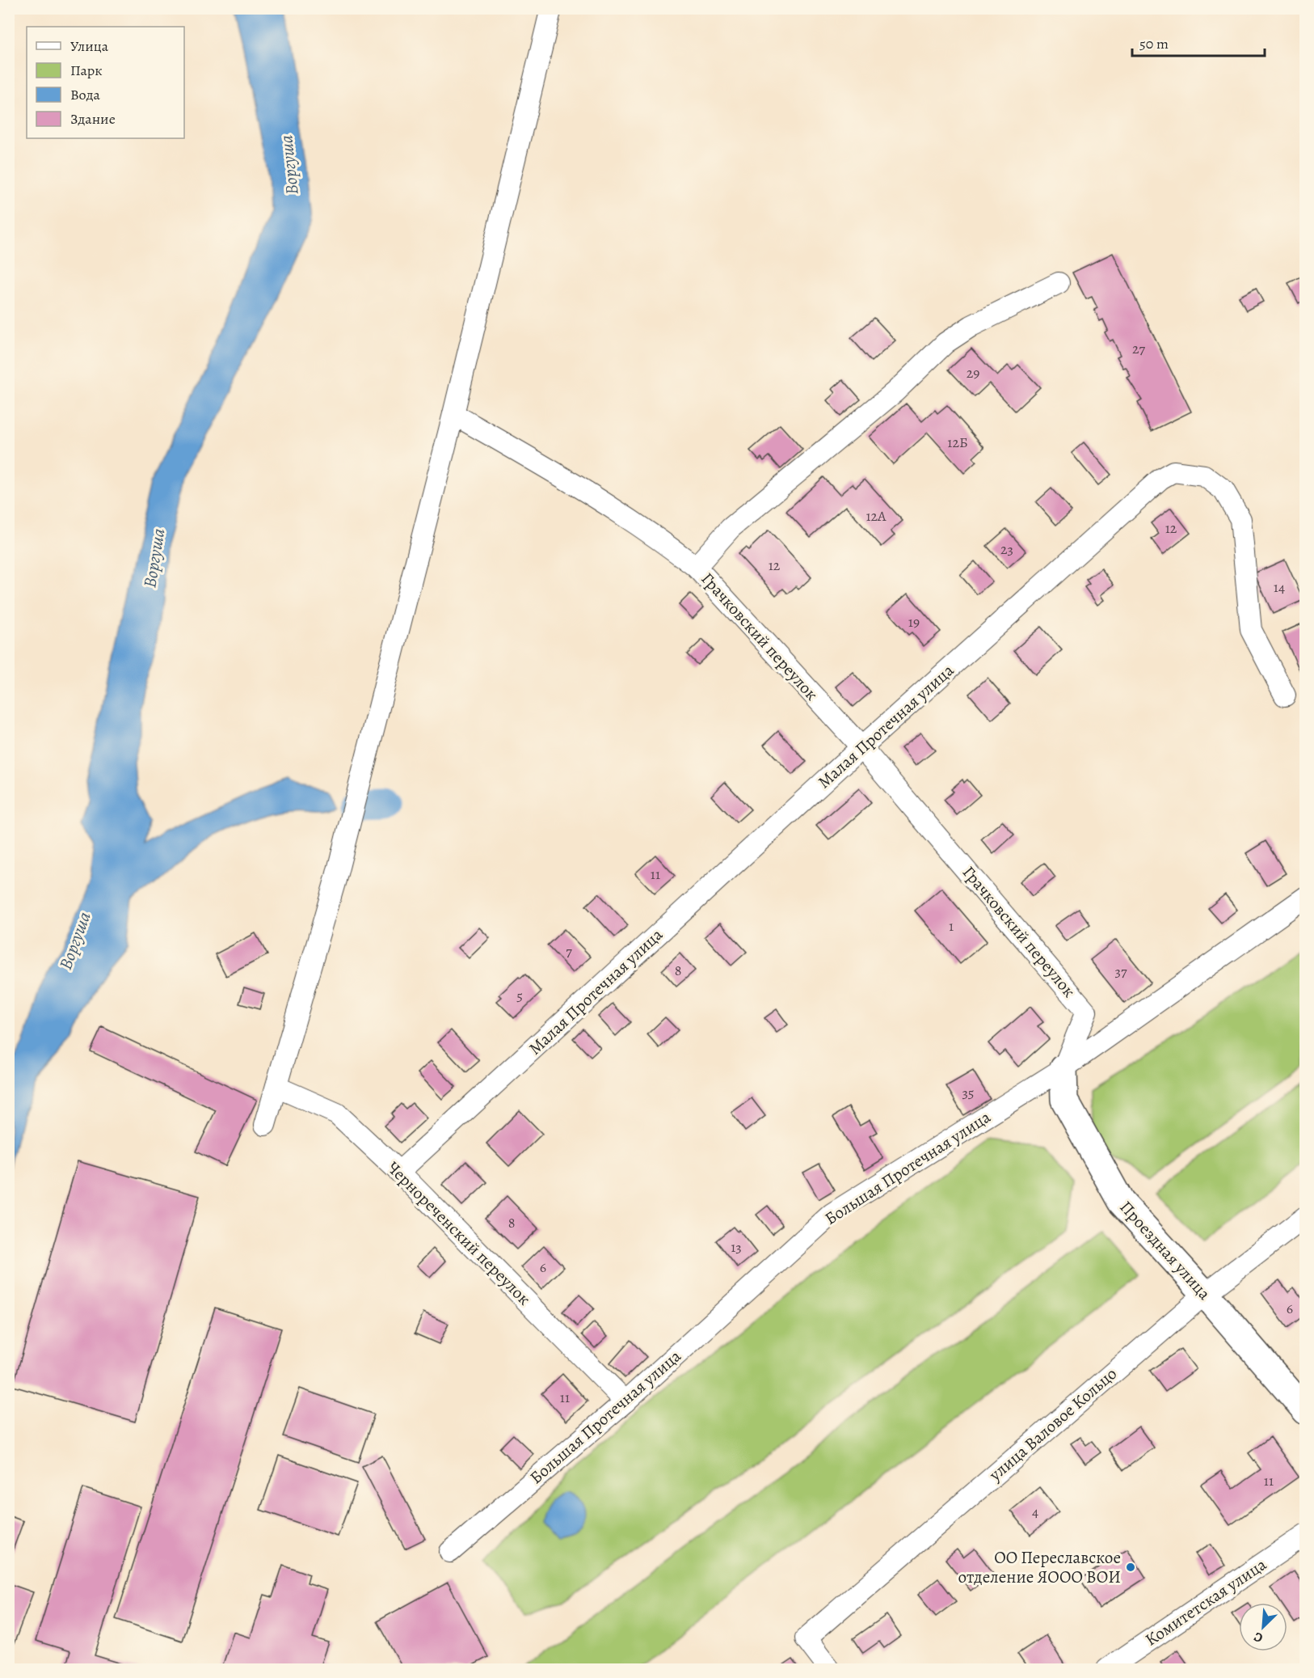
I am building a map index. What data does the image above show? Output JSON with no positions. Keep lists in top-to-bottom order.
{
  "streets": {
    "street": [
      "Грачковский переулок",
      "Малая Протечная улица",
      "Большая Протечная улица",
      "Чернореченский переулок",
      "Проездная улица",
      "улица Валовое Кольцо",
      "Комитетская улица"
    ]
  },
  "crossings": [
    ["Грачковский переулок", "Малая Протечная улица"],
    ["Грачковский переулок", "Большая Протечная улица"],
    ["Грачковский переулок", "Проездная улица"],
    ["Малая Протечная улица", "Чернореченский переулок"],
    ["Большая Протечная улица", "Чернореченский переулок"],
    ["Большая Протечная улица", "Проездная улица"],
    ["Проездная улица", "улица Валовое Кольцо"]
  ],
  "water": ["Воргуша"],
  "places": ["ОО Переславское отделение ЯООО ВОИ"],
  "house_numbers": [
    "27",
    "29",
    "12Б",
    "12А",
    "12",
    "23",
    "12",
    "14",
    "19",
    "11",
    "1",
    "7",
    "8",
    "37",
    "5",
    "35",
    "8",
    "13",
    "6",
    "6",
    "11",
    "11",
    "4"
  ],
  "legend": [
    "Улица",
    "Парк",
    "Вода",
    "Здание"
  ],
  "scale_bar": "50 m",
  "north": "bottom left"
}
